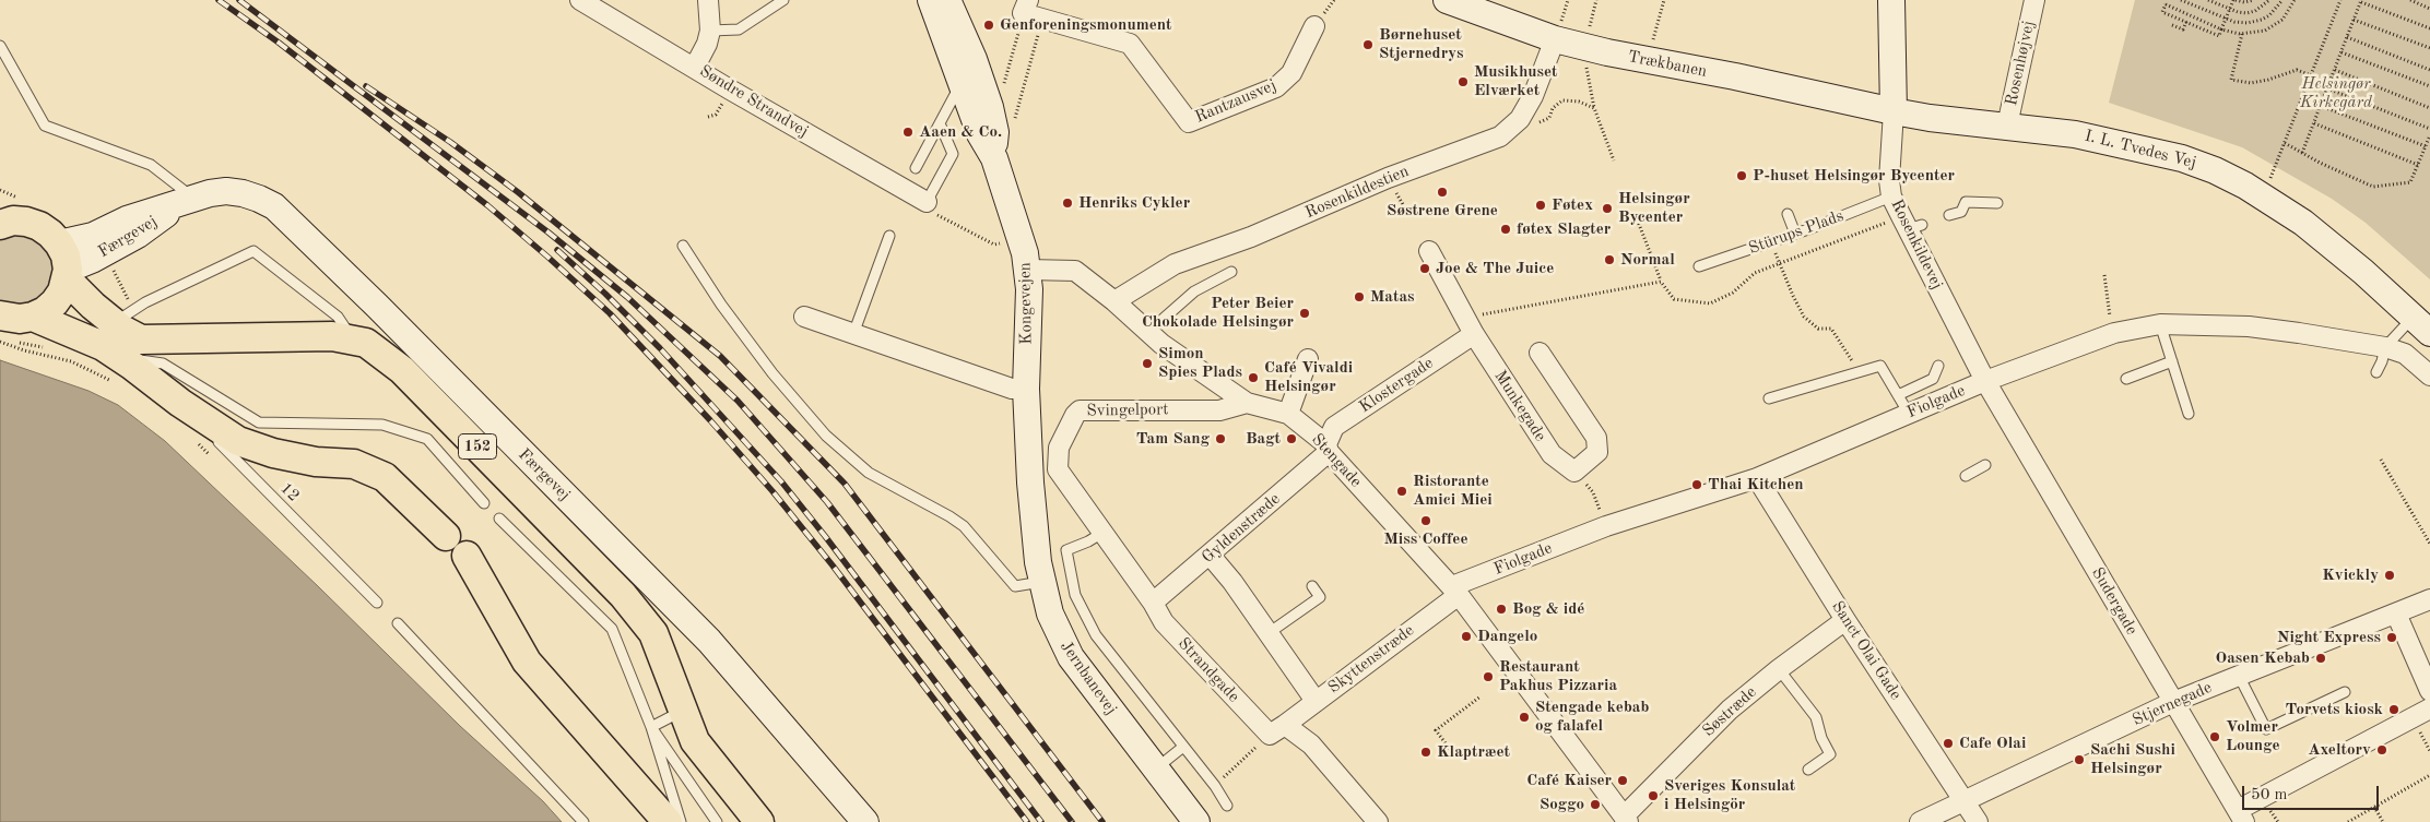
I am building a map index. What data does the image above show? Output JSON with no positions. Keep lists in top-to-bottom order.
{
  "streets": {
    "main road": [
      "Trækbanen",
      "I. L. Tvedes Vej",
      "Færgevej",
      "Rosenkildevej",
      "Kongevejen",
      "152",
      "Jernbanevej"
    ],
    "street": [
      "Rosenhøjvej",
      "Søndre Strandvej",
      "Rantzausvej",
      "Rosenkildestien",
      "Klostergade",
      "Fiolgade",
      "Munkegade",
      "Svingelport",
      "Stengade",
      "Gyldenstræde",
      "Sudergade",
      "Sanct Olai Gade",
      "Skyttenstræde",
      "Strandgade",
      "Stjernegade",
      "Søstræde"
    ],
    "lane": ["Stürups Plads", "12"]
  },
  "crossings": [
    ["Rosenhøjvej", "I. L. Tvedes Vej"],
    ["Trækbanen", "I. L. Tvedes Vej"],
    ["Trækbanen", "Rosenkildestien"],
    ["Trækbanen", "Rosenkildevej"],
    ["I. L. Tvedes Vej", "Rosenkildevej"],
    ["Rosenkildestien", "Stengade"],
    ["Stürups Plads", "Rosenkildevej"],
    ["Færgevej", "152"],
    ["Rosenkildevej", "Fiolgade"],
    ["Rosenkildevej", "Sudergade"],
    ["Kongevejen", "Stengade"],
    ["Kongevejen", "Jernbanevej"],
    ["Klostergade", "Munkegade"],
    ["Klostergade", "Stengade"],
    ["Klostergade", "Gyldenstræde"],
    ["Fiolgade", "Stengade"],
    ["Fiolgade", "Sudergade"],
    ["Fiolgade", "Sanct Olai Gade"],
    ["Fiolgade", "Skyttenstræde"],
    ["Svingelport", "Stengade"],
    ["Svingelport", "Strandgade"],
    ["Stengade", "Gyldenstræde"],
    ["Stengade", "Skyttenstræde"],
    ["Stengade", "Søstræde"],
    ["Gyldenstræde", "Strandgade"],
    ["Sudergade", "Stjernegade"],
    ["Sanct Olai Gade", "Stjernegade"],
    ["Sanct Olai Gade", "Søstræde"],
    ["Skyttenstræde", "Strandgade"]
  ],
  "parks": ["Helsingør Kirkegård"],
  "places": [
    "Genforeningsmonument",
    "Børnehuset Stjernedrys",
    "Musikhuset Elværket",
    "Aaen & Co.",
    "P-huset Helsingør Bycenter",
    "Søstrene Grene",
    "Henriks Cykler",
    "Føtex",
    "Helsingør Bycenter",
    "føtex Slagter",
    "Normal",
    "Joe & The Juice",
    "Matas",
    "Peter Beier Chokolade Helsingør",
    "Simon Spies Plads",
    "Café Vivaldi Helsingør",
    "Tam Sang",
    "Bagt",
    "Thai Kitchen",
    "Ristorante Amici Miei",
    "Miss Coffee",
    "Kvickly",
    "Bog & idé",
    "Dangelo",
    "Night Express",
    "Oasen Kebab",
    "Restaurant Pakhus Pizzaria",
    "Torvets kiosk",
    "Stengade kebab og falafel",
    "Volmer Lounge",
    "Cafe Olai",
    "Axeltorv",
    "Klaptræet",
    "Sachi Sushi Helsingør",
    "Café Kaiser",
    "Sveriges Konsulat i Helsingör",
    "Soggo"
  ],
  "scale_bar": "50 m"
}
